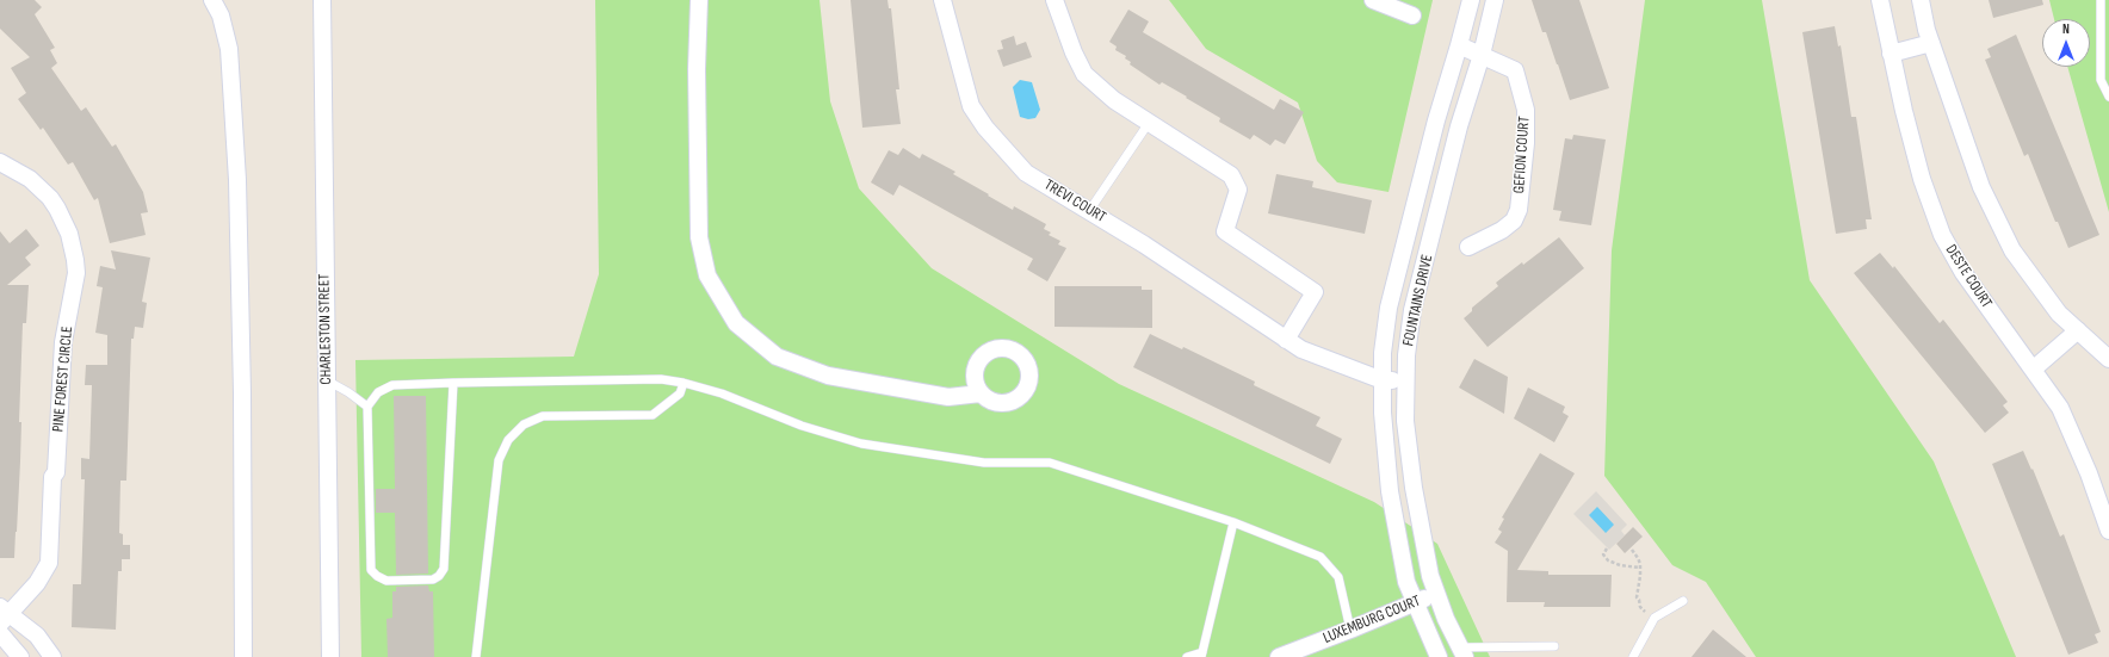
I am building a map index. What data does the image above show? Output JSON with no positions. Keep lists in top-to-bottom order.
{
  "streets": {
    "street": [
      "GEFION COURT",
      "TREVI COURT",
      "DESTE COURT",
      "FOUNTAINS DRIVE",
      "CHARLESTON STREET",
      "PINE FOREST CIRCLE",
      "LUXEMBURG COURT"
    ]
  },
  "crossings": [
    ["GEFION COURT", "FOUNTAINS DRIVE"],
    ["TREVI COURT", "FOUNTAINS DRIVE"],
    ["FOUNTAINS DRIVE", "LUXEMBURG COURT"]
  ],
  "north": "top"
}
